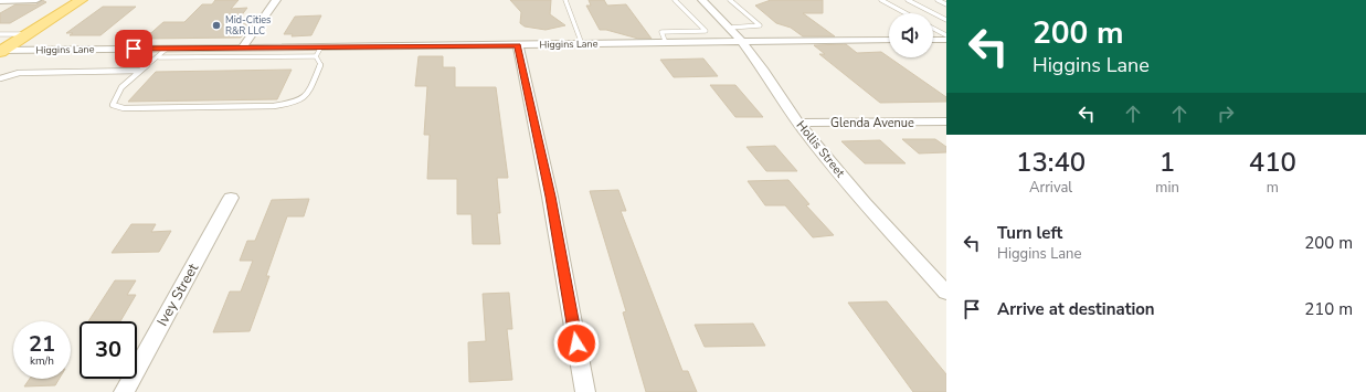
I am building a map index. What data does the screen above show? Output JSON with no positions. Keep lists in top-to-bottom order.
{
  "streets": {
    "street": [
      "Higgins Lane",
      "Glenda Avenue",
      "Hollis Street",
      "Ivey Street"
    ]
  },
  "crossings": [
    ["Higgins Lane", "Hollis Street"],
    ["Glenda Avenue", "Hollis Street"]
  ],
  "places": ["Mid-Cities R&R LLC"],
  "page": {
    "turn": ["200 m", "Higgins Lane"],
    "eta": [
      "13:40",
      "Arrival",
      "1",
      "min",
      "410",
      "m"
    ],
    "list": [
      {
        "name": "Turn left",
        "note": "Higgins Lane",
        "value": "200 m"
      },
      {
        "name": "Arrive at destination",
        "value": "210 m"
      }
    ],
    "speed": "21 km/h",
    "limit": "30"
  }
}
